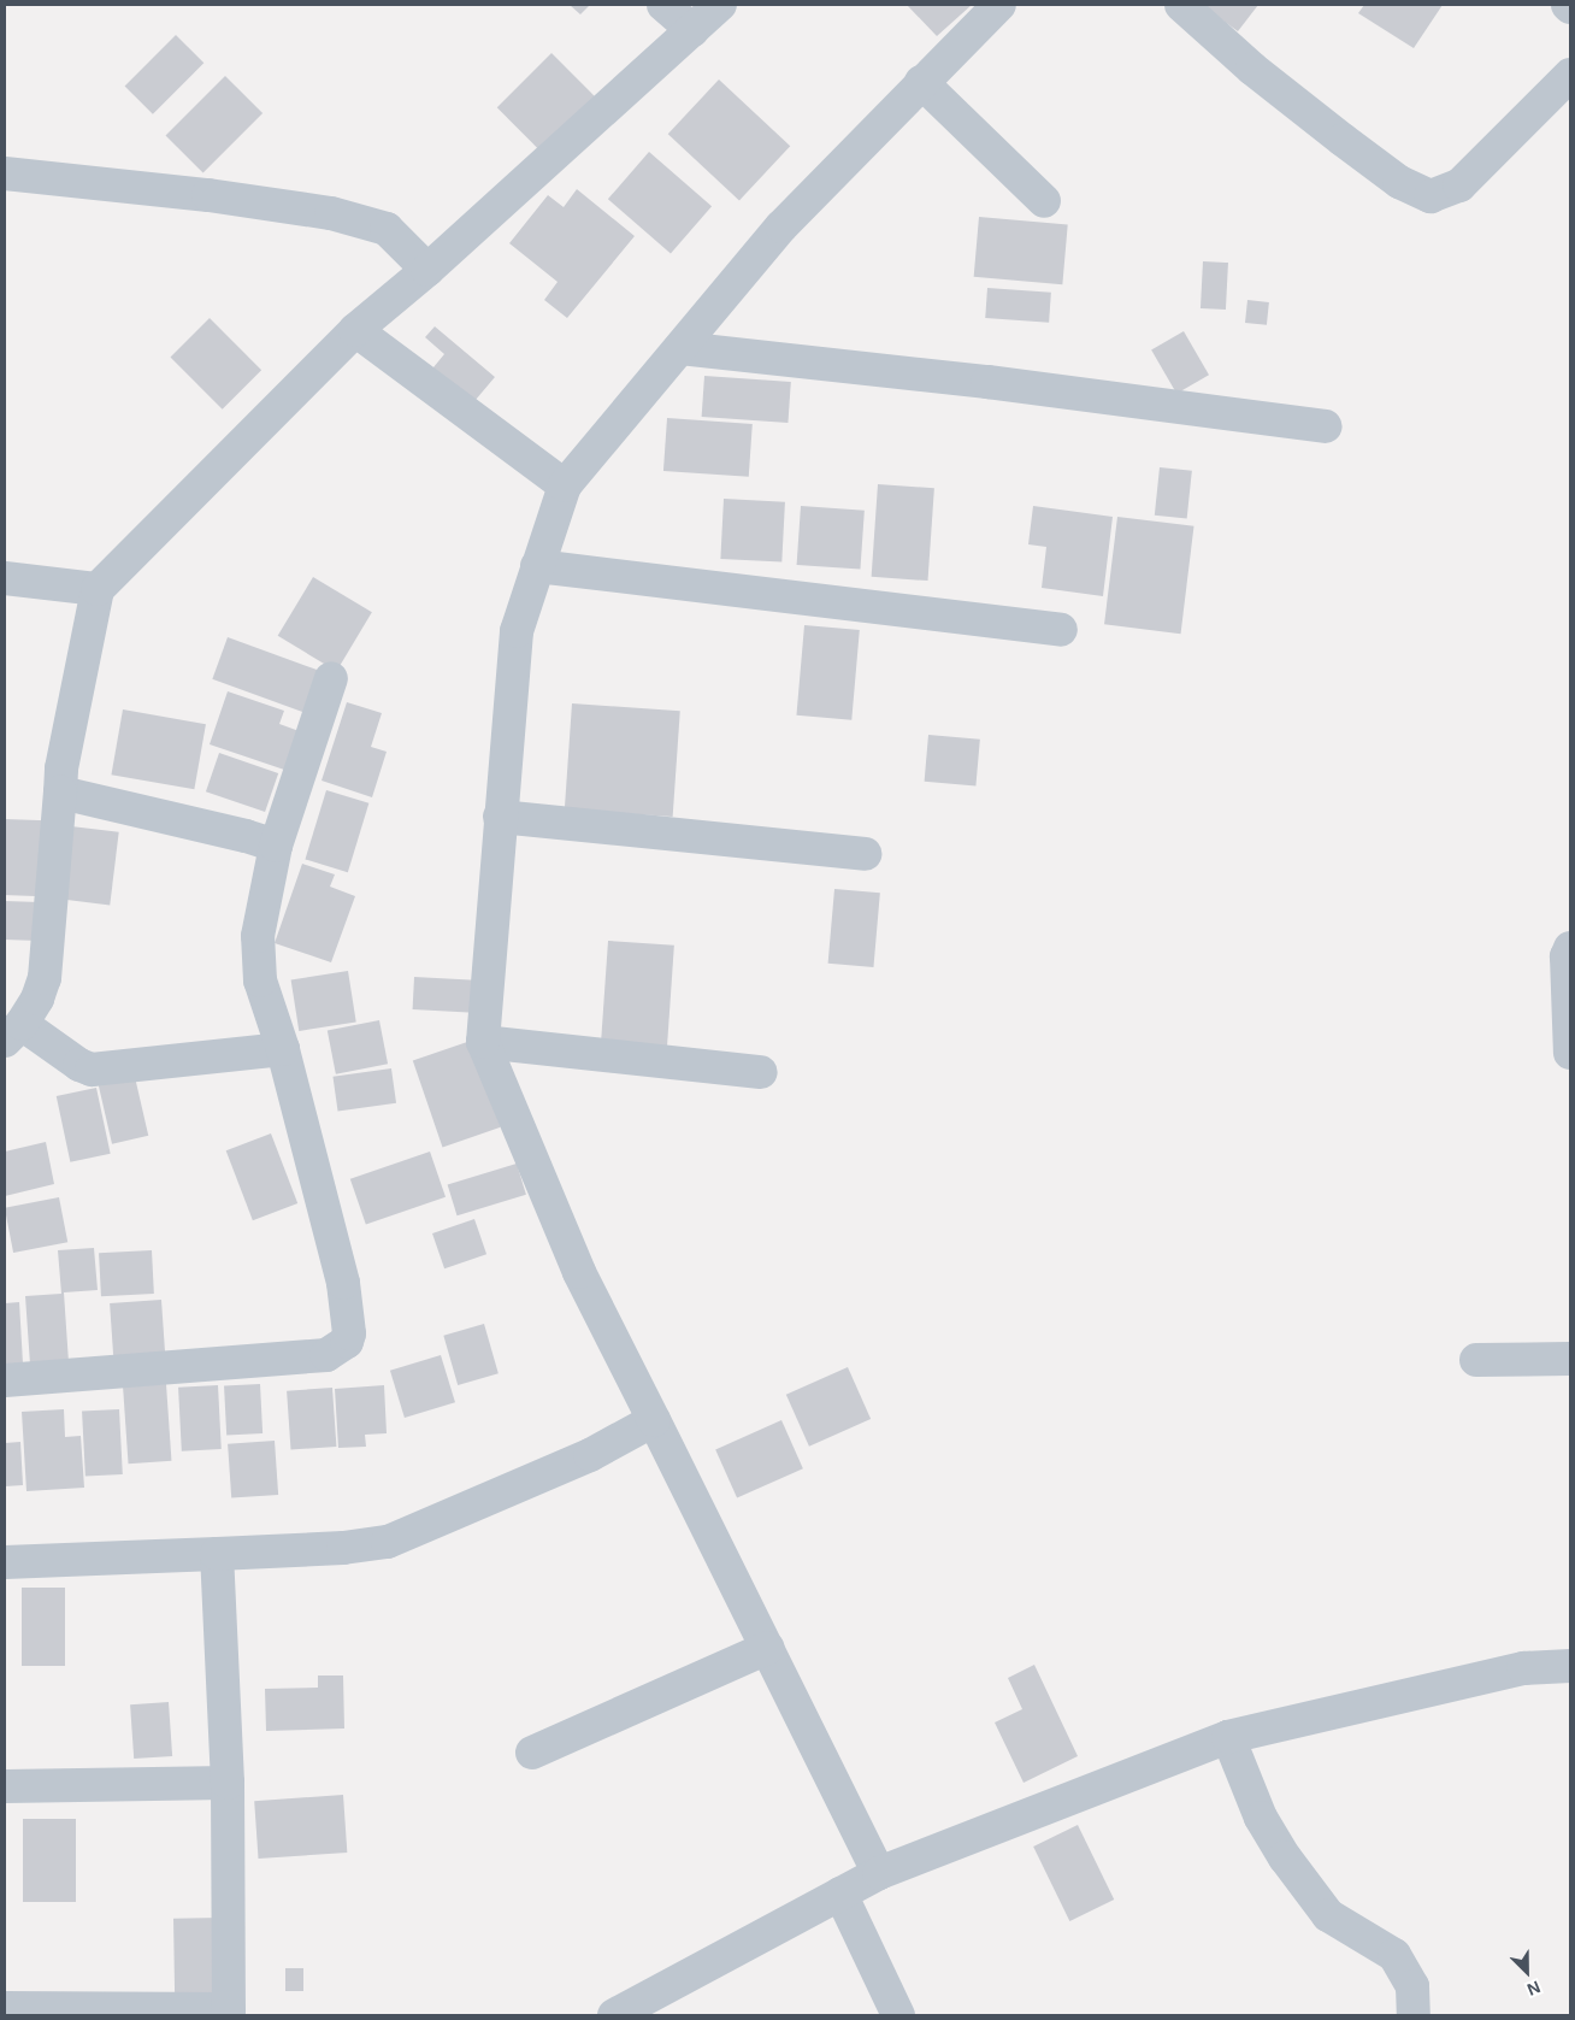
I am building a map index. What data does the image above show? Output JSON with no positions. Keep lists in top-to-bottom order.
{
  "north": "bottom right"
}
